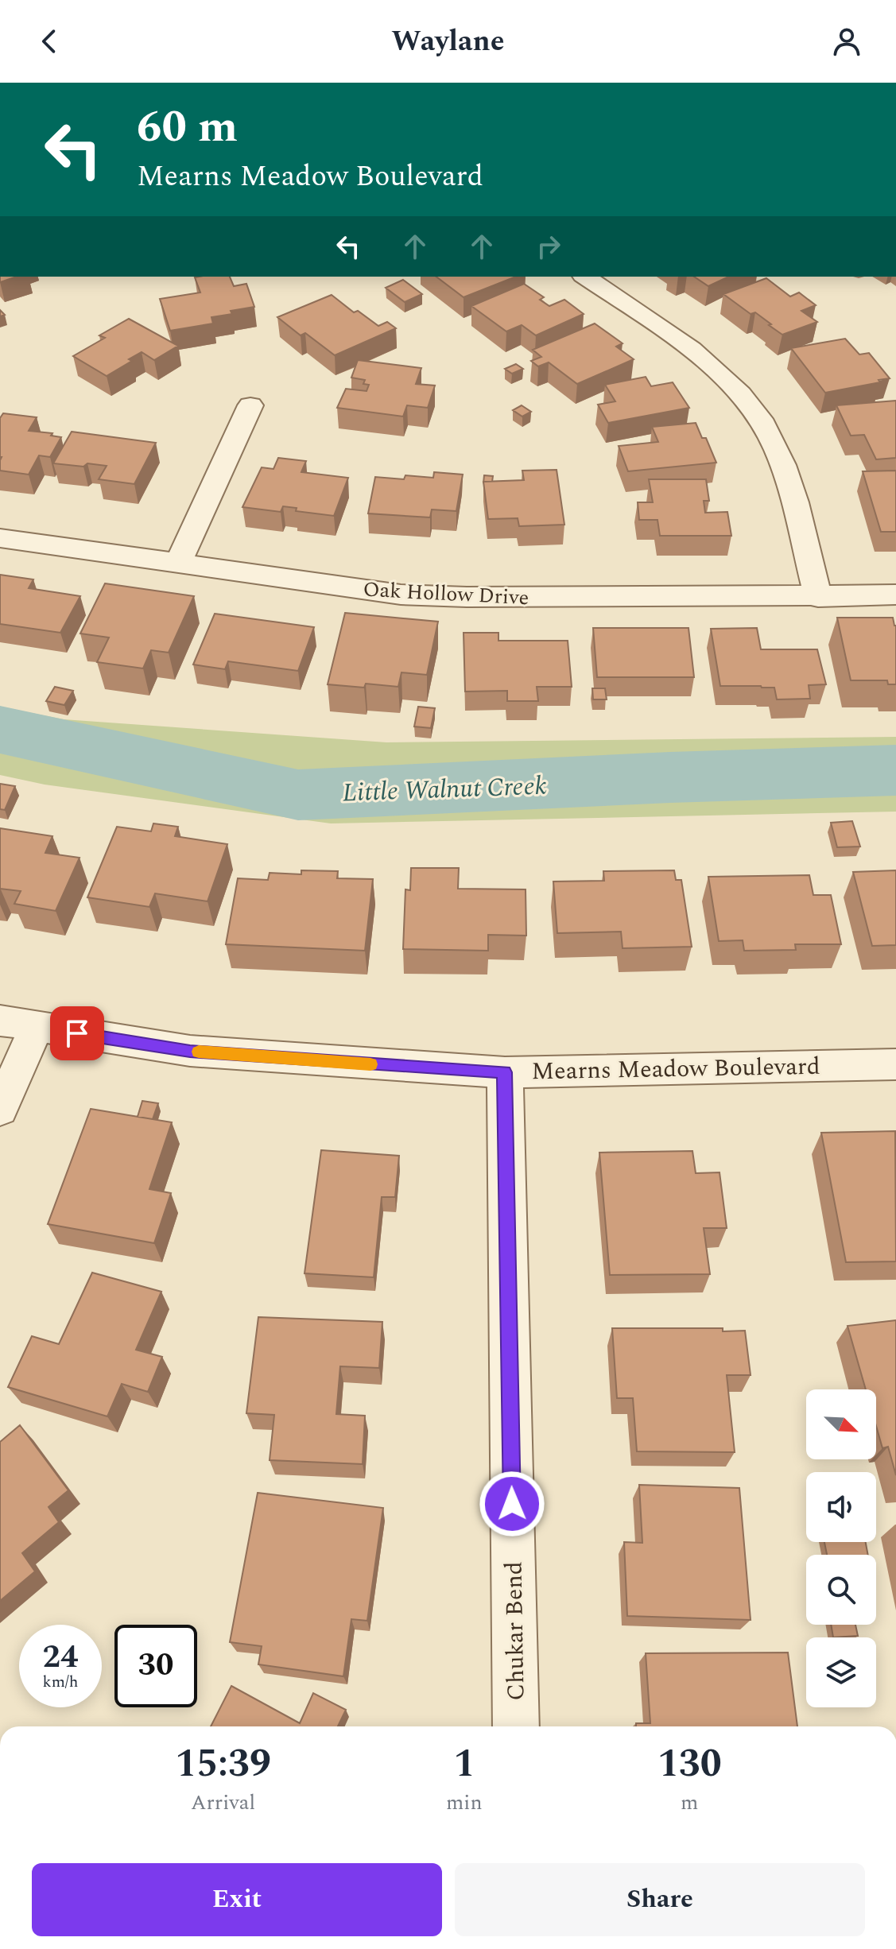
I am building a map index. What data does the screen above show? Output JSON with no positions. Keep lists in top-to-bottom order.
{
  "streets": {
    "street": ["Oak Hollow Drive", "Mearns Meadow Boulevard", "Chukar Bend"]
  },
  "crossings": [
    ["Mearns Meadow Boulevard", "Chukar Bend"]
  ],
  "water": ["Little Walnut Creek"],
  "north": "bottom right",
  "page": {
    "header": "Waylane",
    "turn": ["60 m", "Mearns Meadow Boulevard"],
    "speed": "24 km/h",
    "limit": "30",
    "eta": [
      "15:39",
      "Arrival",
      "1",
      "min",
      "130",
      "m"
    ],
    "buttons": ["Exit", "Share"]
  }
}
